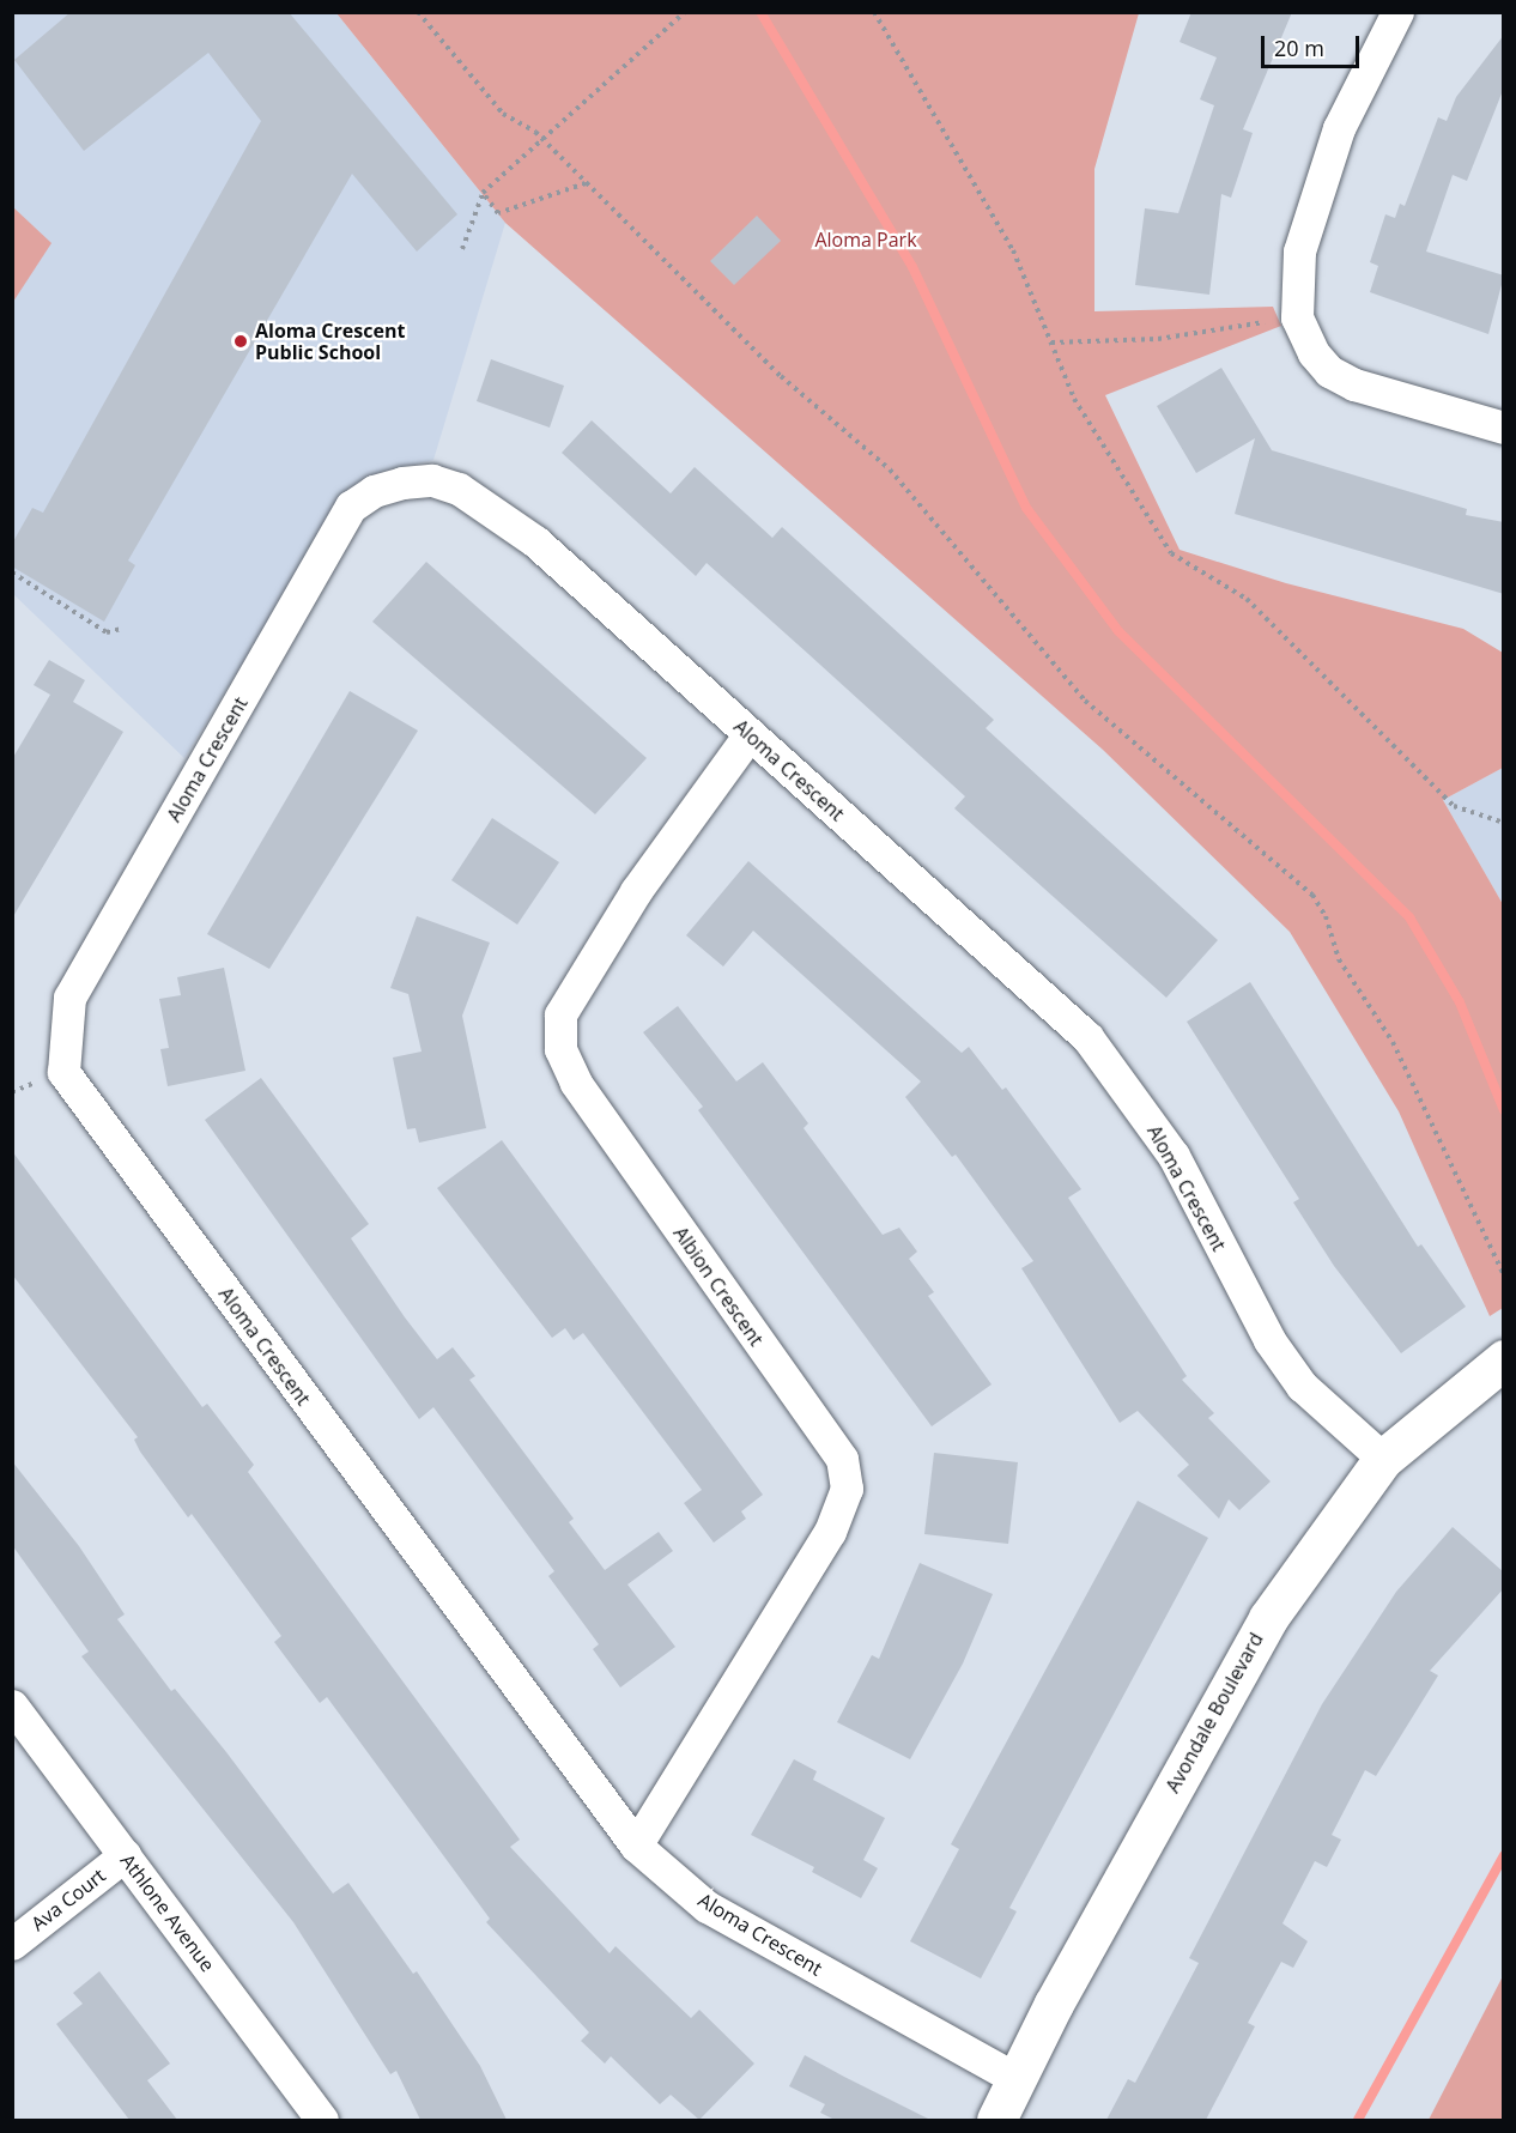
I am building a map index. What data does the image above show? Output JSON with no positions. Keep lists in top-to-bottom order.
{
  "streets": {
    "street": [
      "Aloma Crescent",
      "Albion Crescent",
      "Avondale Boulevard",
      "Ava Court",
      "Athlone Avenue"
    ]
  },
  "crossings": [
    ["Aloma Crescent", "Albion Crescent"],
    ["Aloma Crescent", "Avondale Boulevard"],
    ["Ava Court", "Athlone Avenue"]
  ],
  "parks": ["Aloma Park"],
  "places": ["Aloma Crescent Public School"],
  "scale_bar": "20 m"
}
